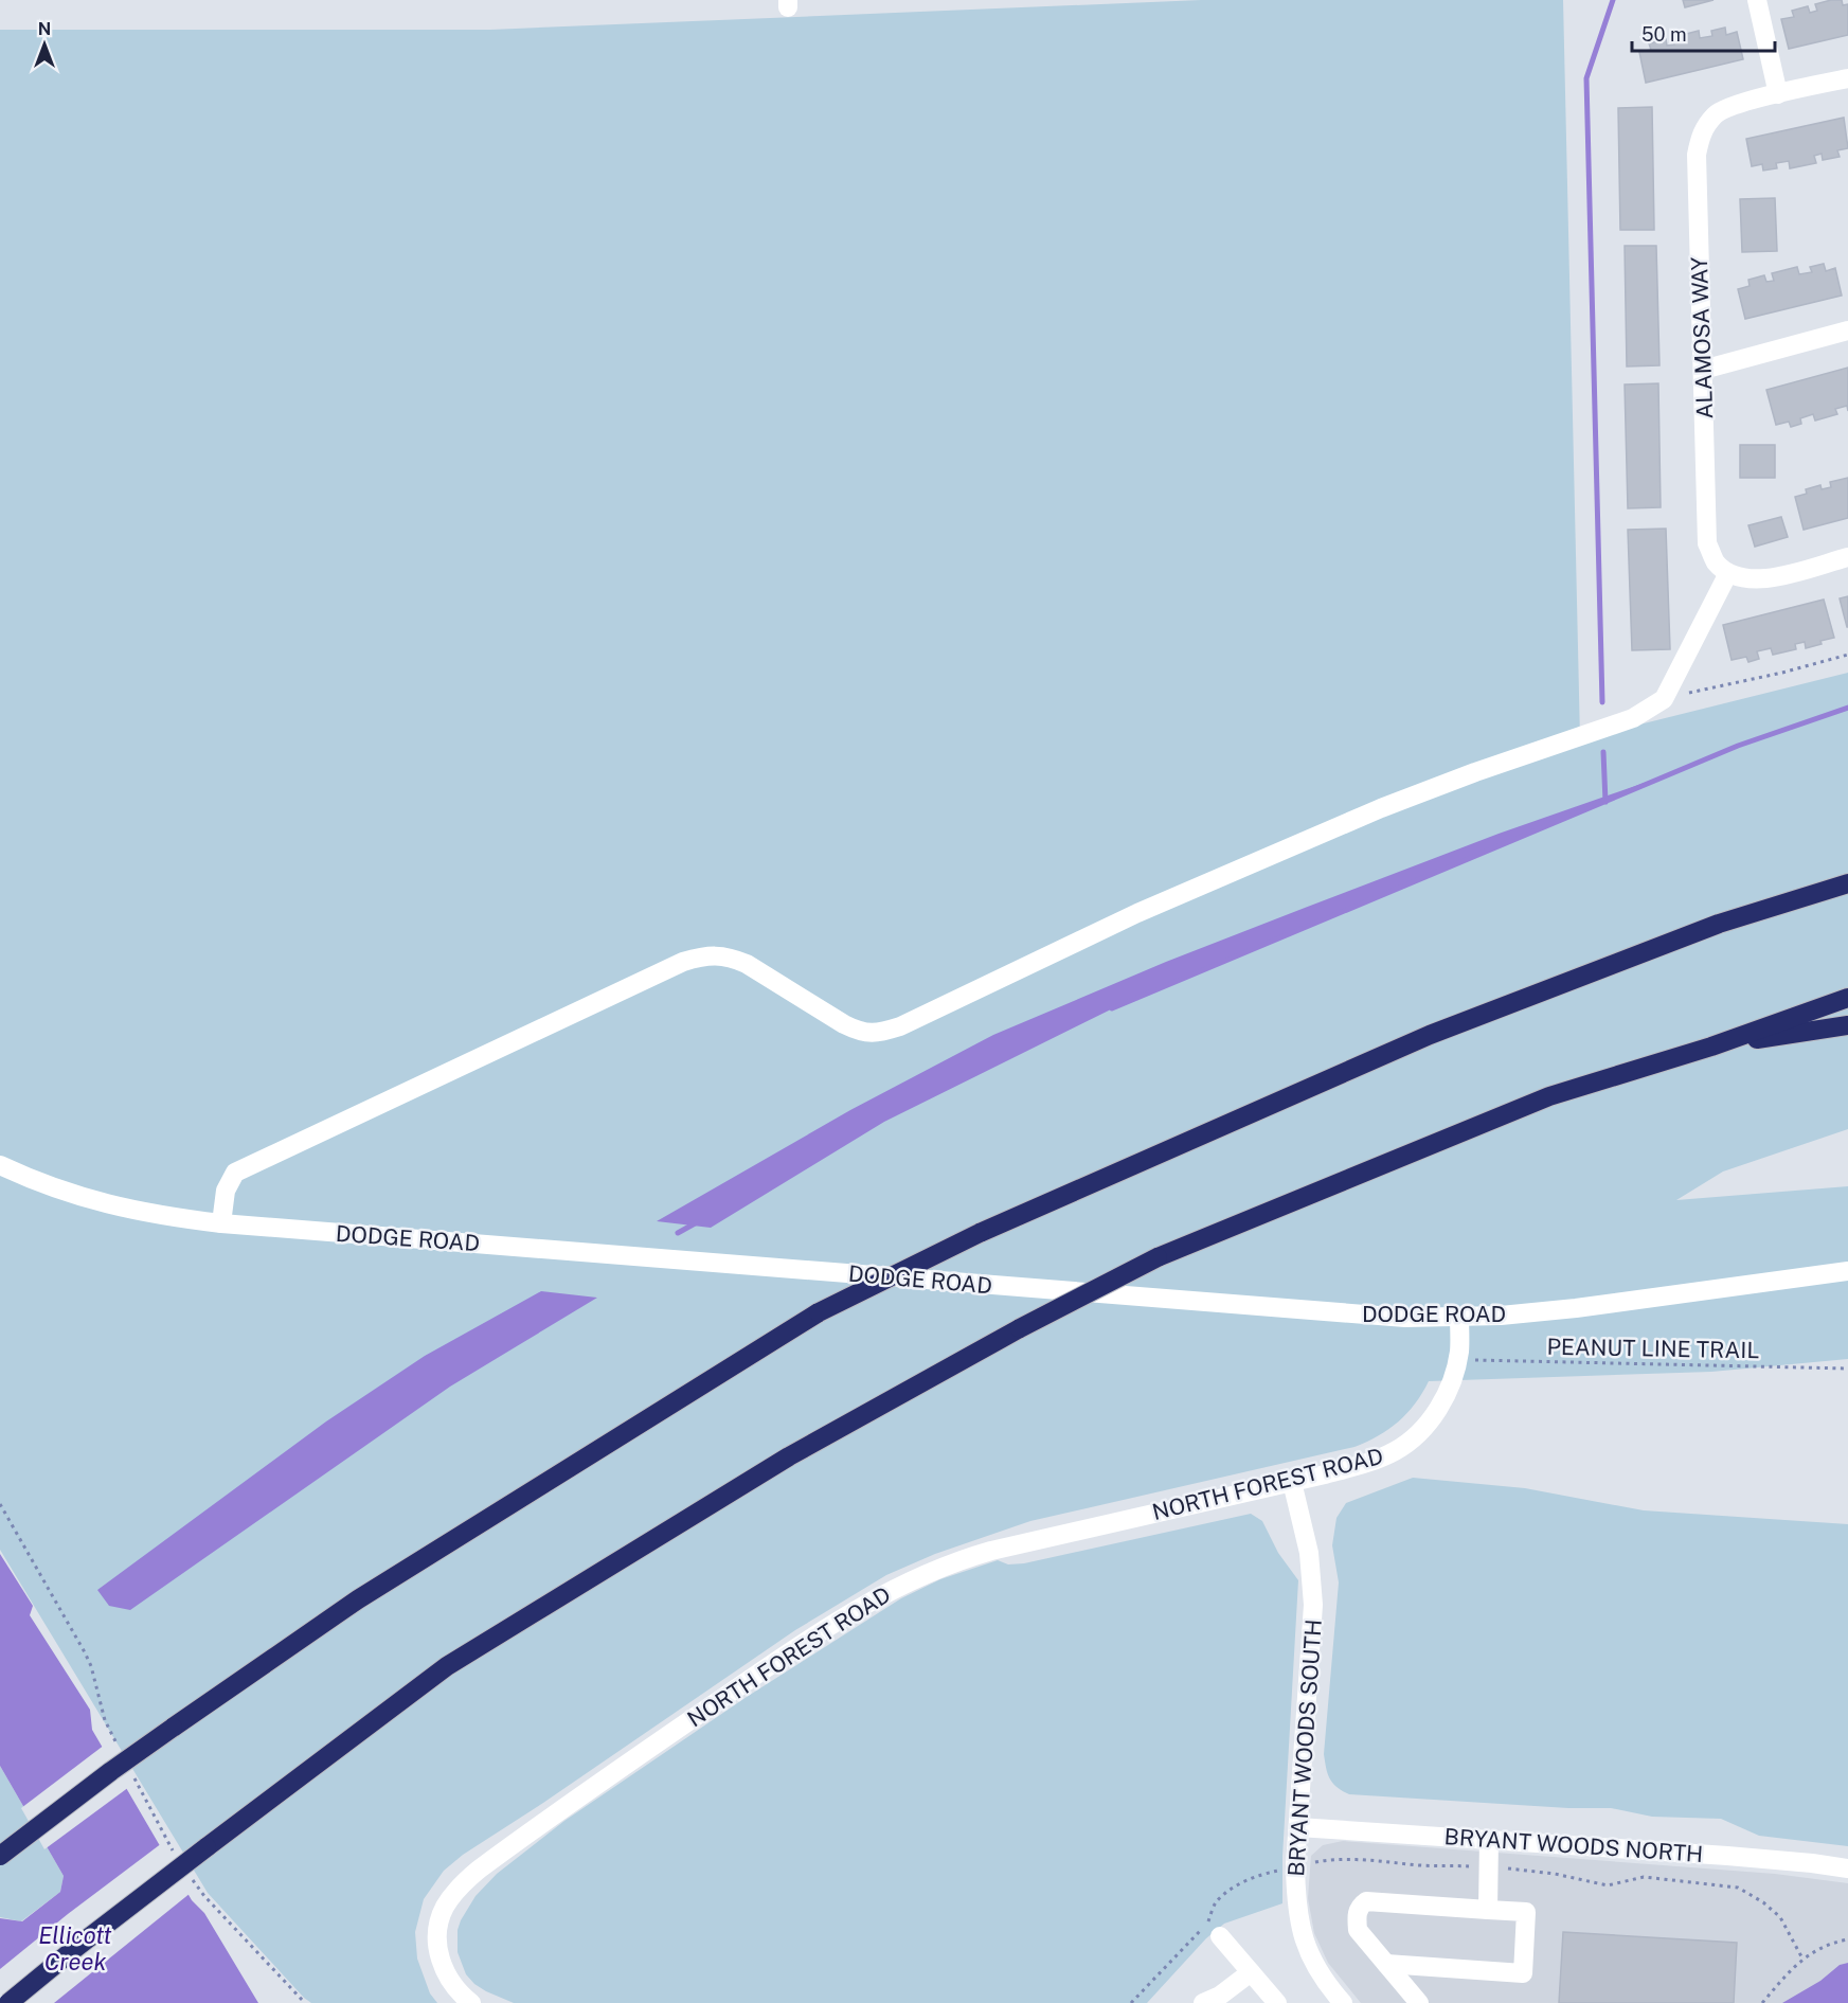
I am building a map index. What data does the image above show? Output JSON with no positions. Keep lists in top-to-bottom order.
{
  "streets": {
    "street": [
      "ALAMOSA WAY",
      "DODGE ROAD",
      "NORTH FOREST ROAD",
      "BRYANT WOODS SOUTH",
      "BRYANT WOODS NORTH"
    ],
    "path": ["PEANUT LINE TRAIL"]
  },
  "crossings": [
    ["DODGE ROAD", "NORTH FOREST ROAD"],
    ["PEANUT LINE TRAIL", "NORTH FOREST ROAD"],
    ["NORTH FOREST ROAD", "BRYANT WOODS SOUTH"],
    ["BRYANT WOODS SOUTH", "BRYANT WOODS NORTH"]
  ],
  "water": ["Ellicott Creek"],
  "scale_bar": "50 m",
  "north": "top"
}
